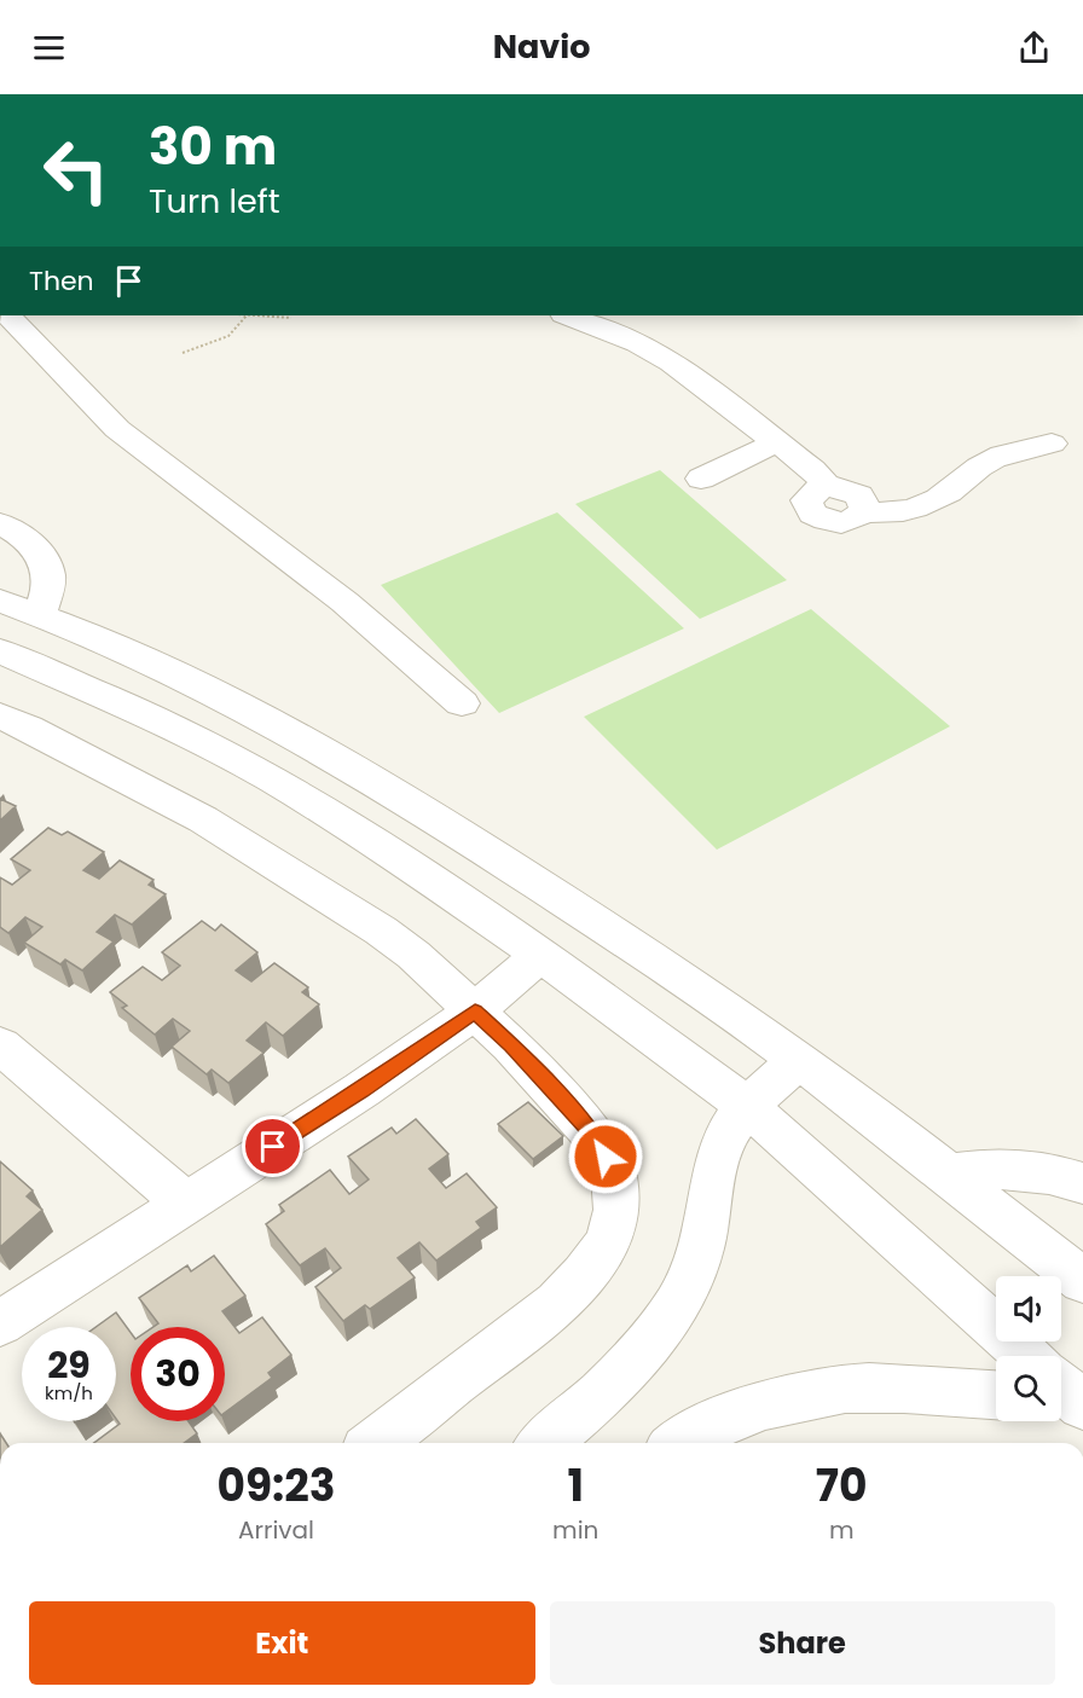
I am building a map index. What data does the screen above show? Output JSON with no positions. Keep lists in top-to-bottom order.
{
  "page": {
    "header": "Navio",
    "turn": ["30 m", "Turn left"],
    "then": "Then",
    "speed": "29 km/h",
    "limit": "30",
    "eta": [
      "09:23",
      "Arrival",
      "1",
      "min",
      "70",
      "m"
    ],
    "buttons": ["Exit", "Share"]
  }
}
